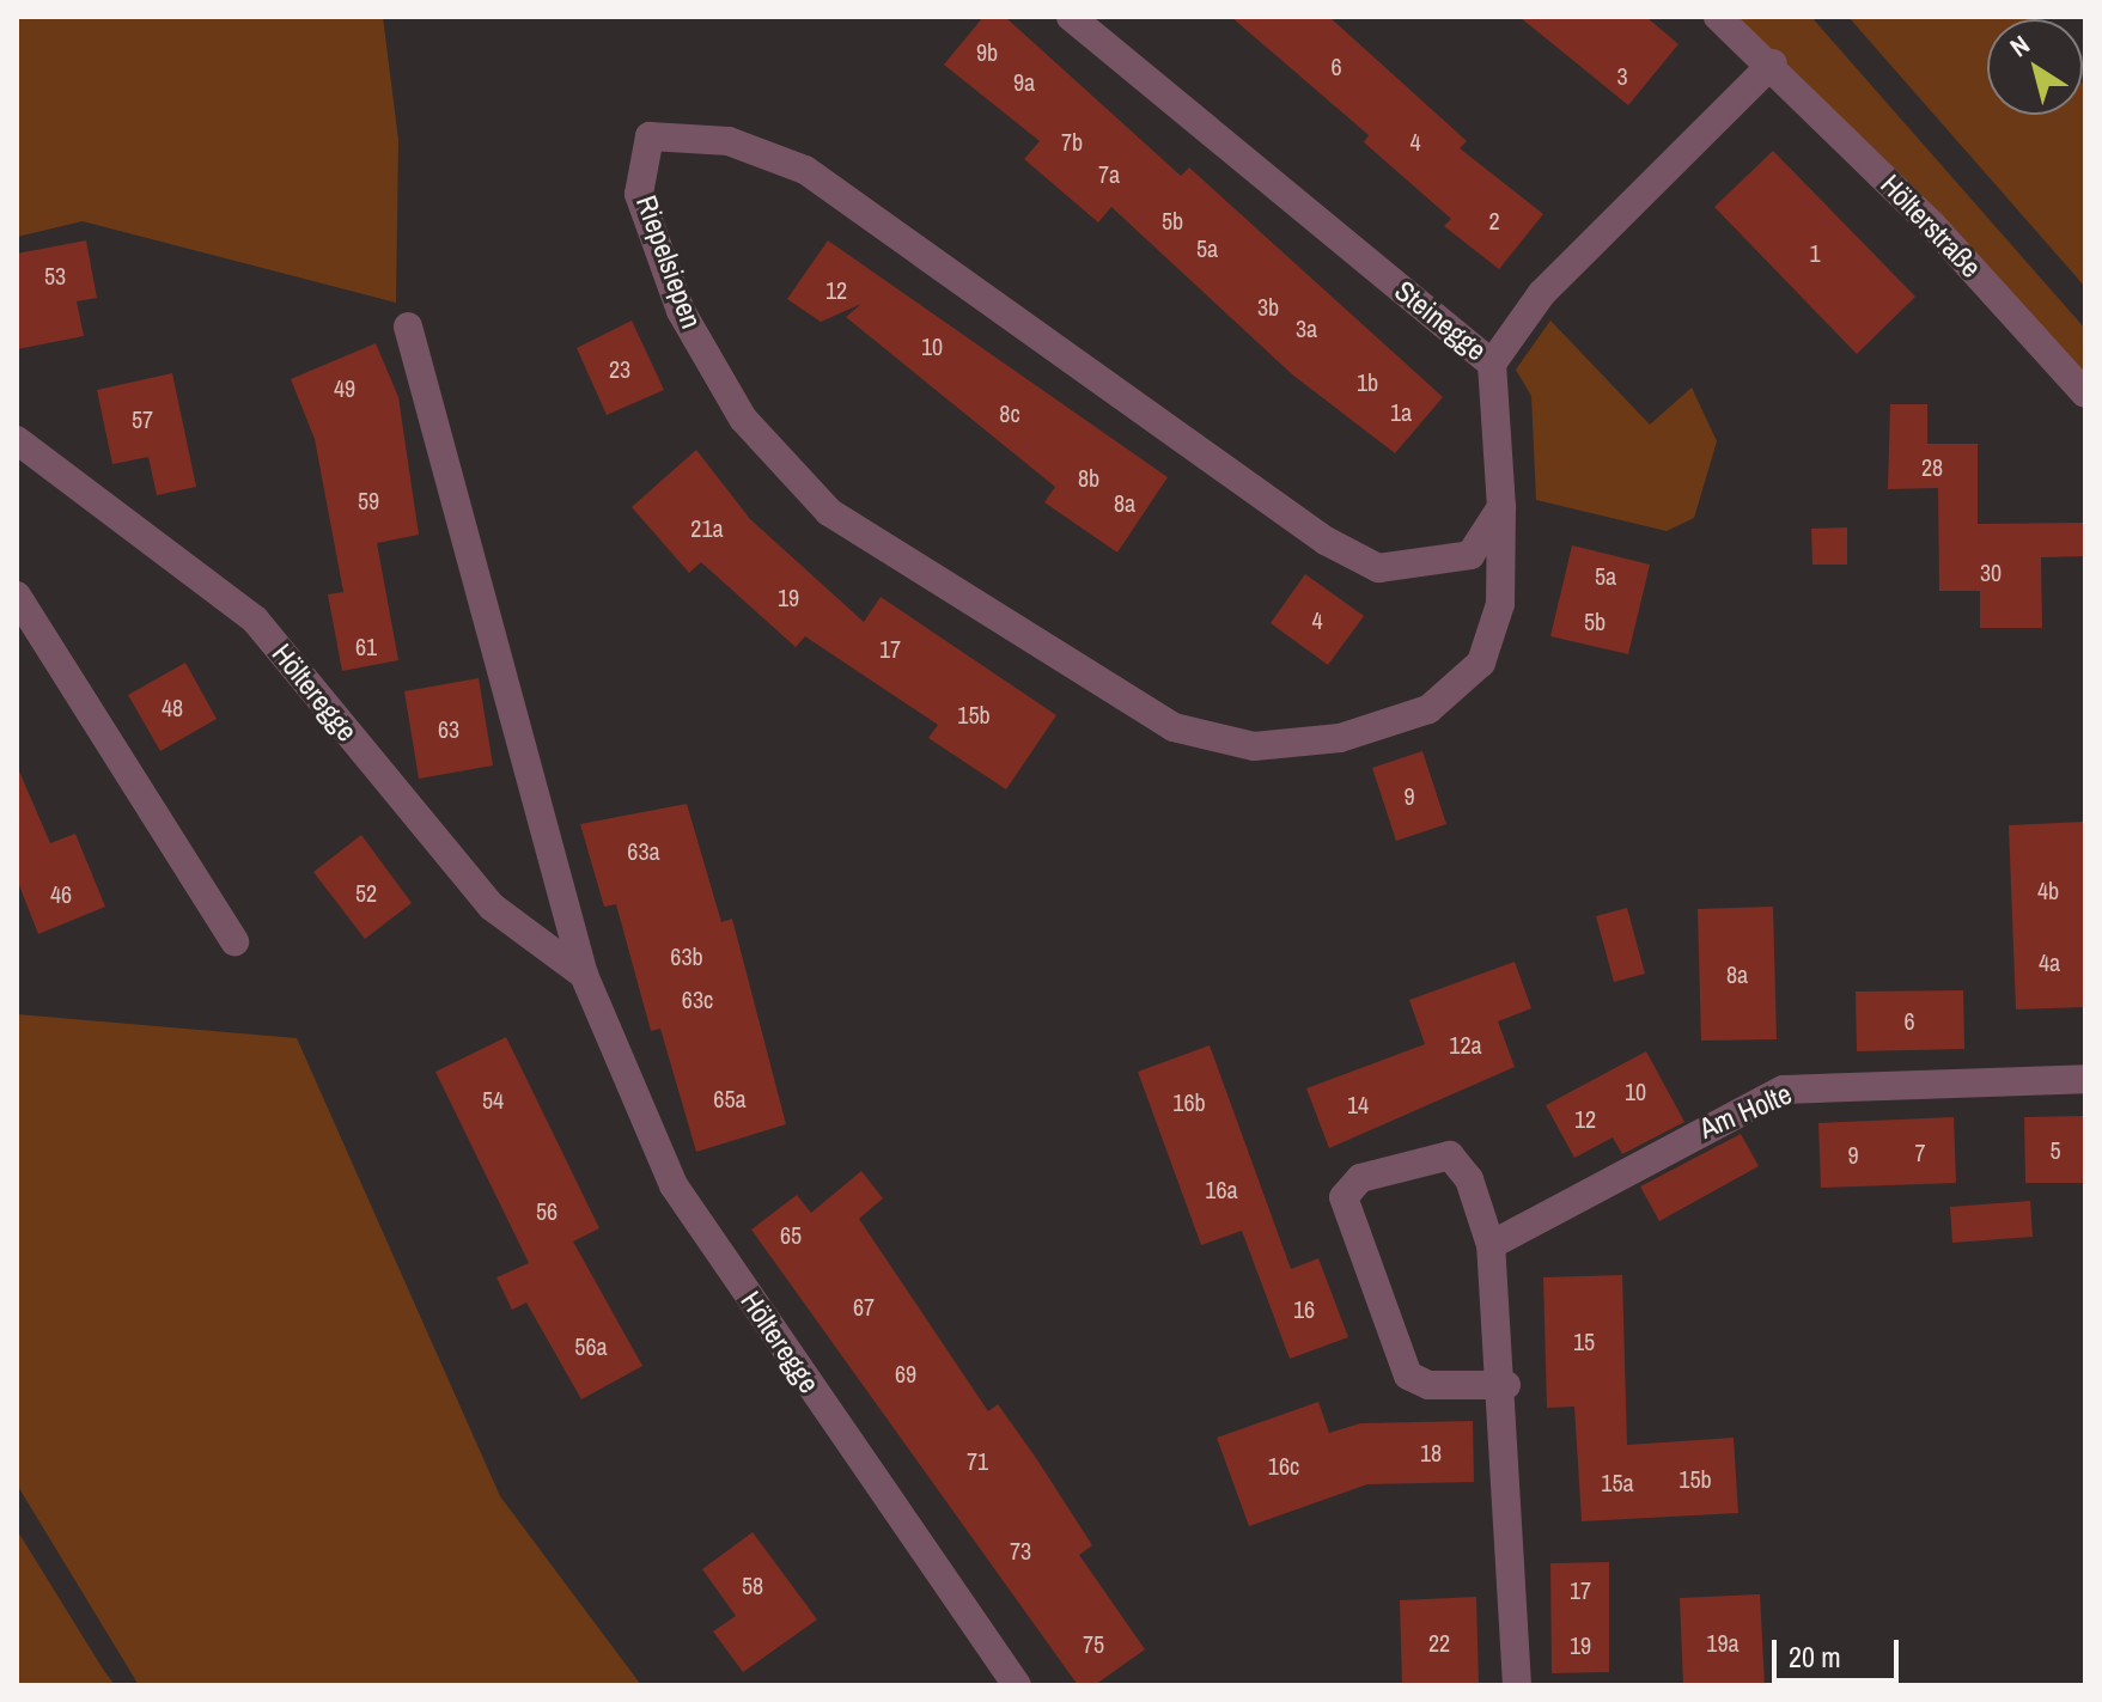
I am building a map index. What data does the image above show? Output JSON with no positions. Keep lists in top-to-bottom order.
{
  "streets": {
    "street": [
      "Hölterstraße",
      "Riepelsiepen",
      "Steinegge",
      "Hölteregge",
      "Am Holte"
    ]
  },
  "crossings": [
    ["Hölterstraße", "Steinegge"],
    ["Riepelsiepen", "Steinegge"]
  ],
  "house_numbers": [
    "9b",
    "6",
    "3",
    "9a",
    "7b",
    "4",
    "7a",
    "5b",
    "2",
    "5a",
    "1",
    "53",
    "12",
    "3b",
    "3a",
    "10",
    "23",
    "1b",
    "49",
    "1a",
    "8c",
    "57",
    "28",
    "8b",
    "59",
    "8a",
    "21a",
    "30",
    "5a",
    "19",
    "4",
    "5b",
    "61",
    "17",
    "48",
    "15b",
    "63",
    "9",
    "63a",
    "4b",
    "52",
    "46",
    "63b",
    "4a",
    "8a",
    "63c",
    "6",
    "12a",
    "10",
    "65a",
    "54",
    "16b",
    "14",
    "12",
    "5",
    "7",
    "9",
    "16a",
    "56",
    "65",
    "67",
    "16",
    "15",
    "56a",
    "69",
    "18",
    "71",
    "16c",
    "15b",
    "15a",
    "73",
    "58",
    "17",
    "22",
    "19a",
    "75",
    "19"
  ],
  "scale_bar": "20 m",
  "north": "top left"
}
